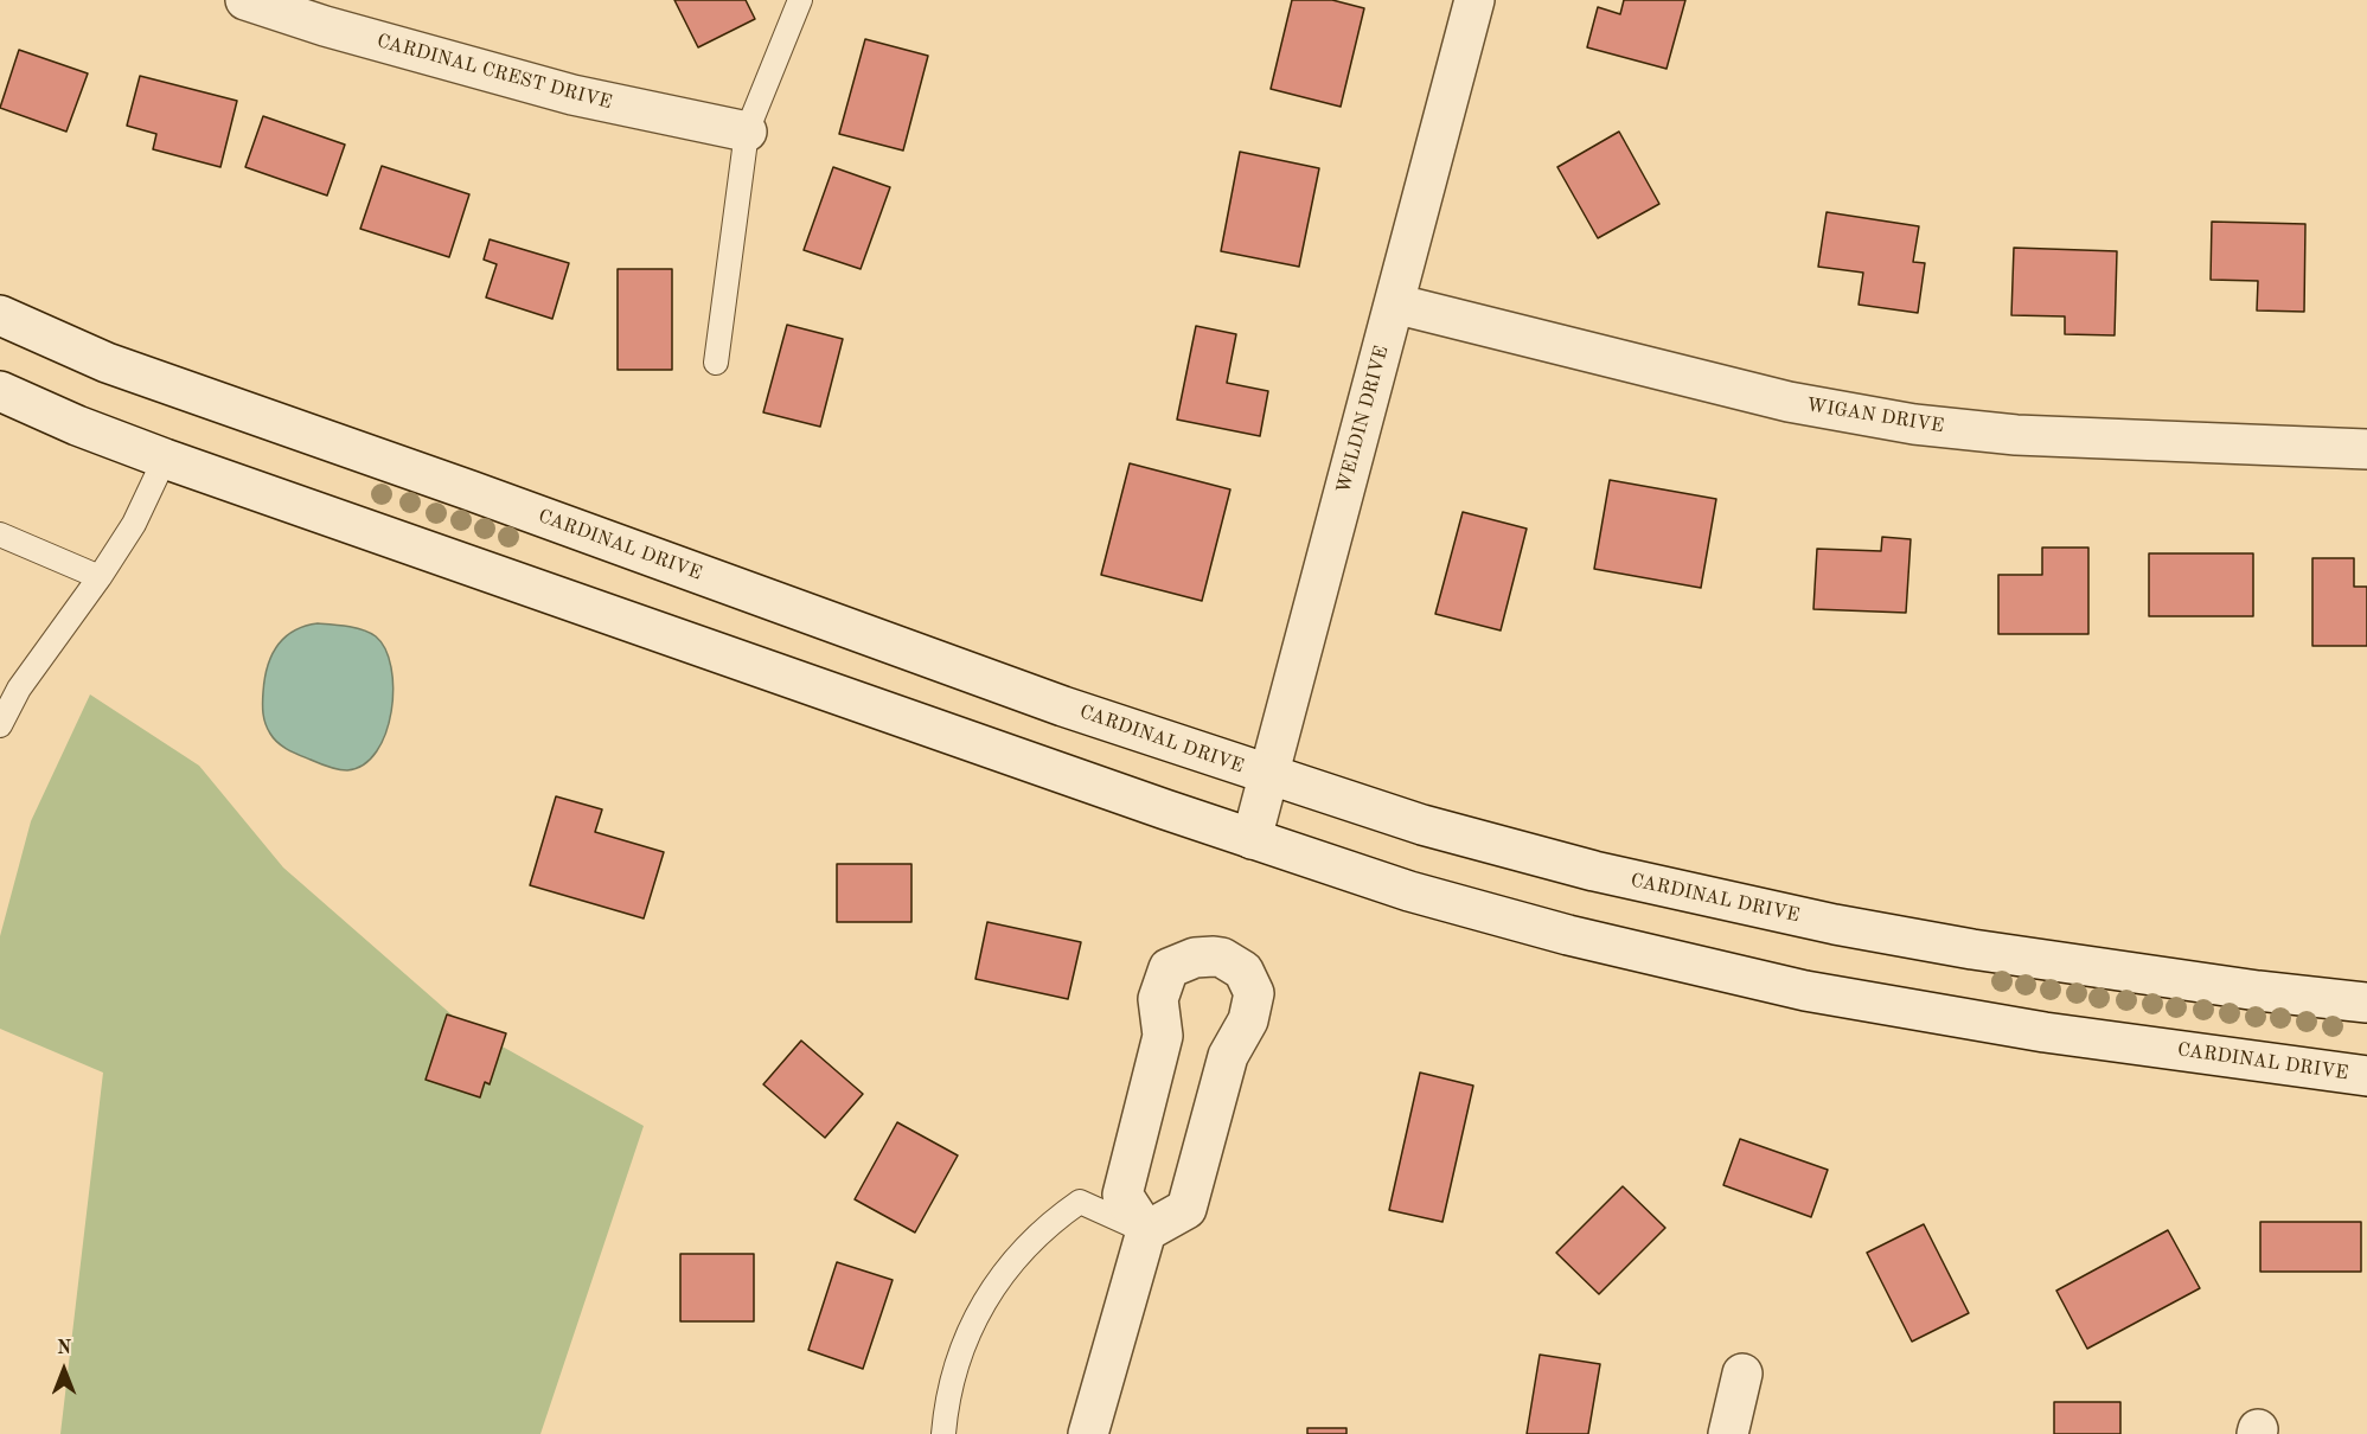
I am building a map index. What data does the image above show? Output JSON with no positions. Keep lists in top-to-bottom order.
{
  "streets": {
    "main road": [
      "CARDINAL CREST DRIVE",
      "WIGAN DRIVE",
      "WELDIN DRIVE",
      "CARDINAL DRIVE"
    ]
  },
  "crossings": [
    ["WIGAN DRIVE", "WELDIN DRIVE"],
    ["WELDIN DRIVE", "CARDINAL DRIVE"]
  ],
  "north": "top"
}
